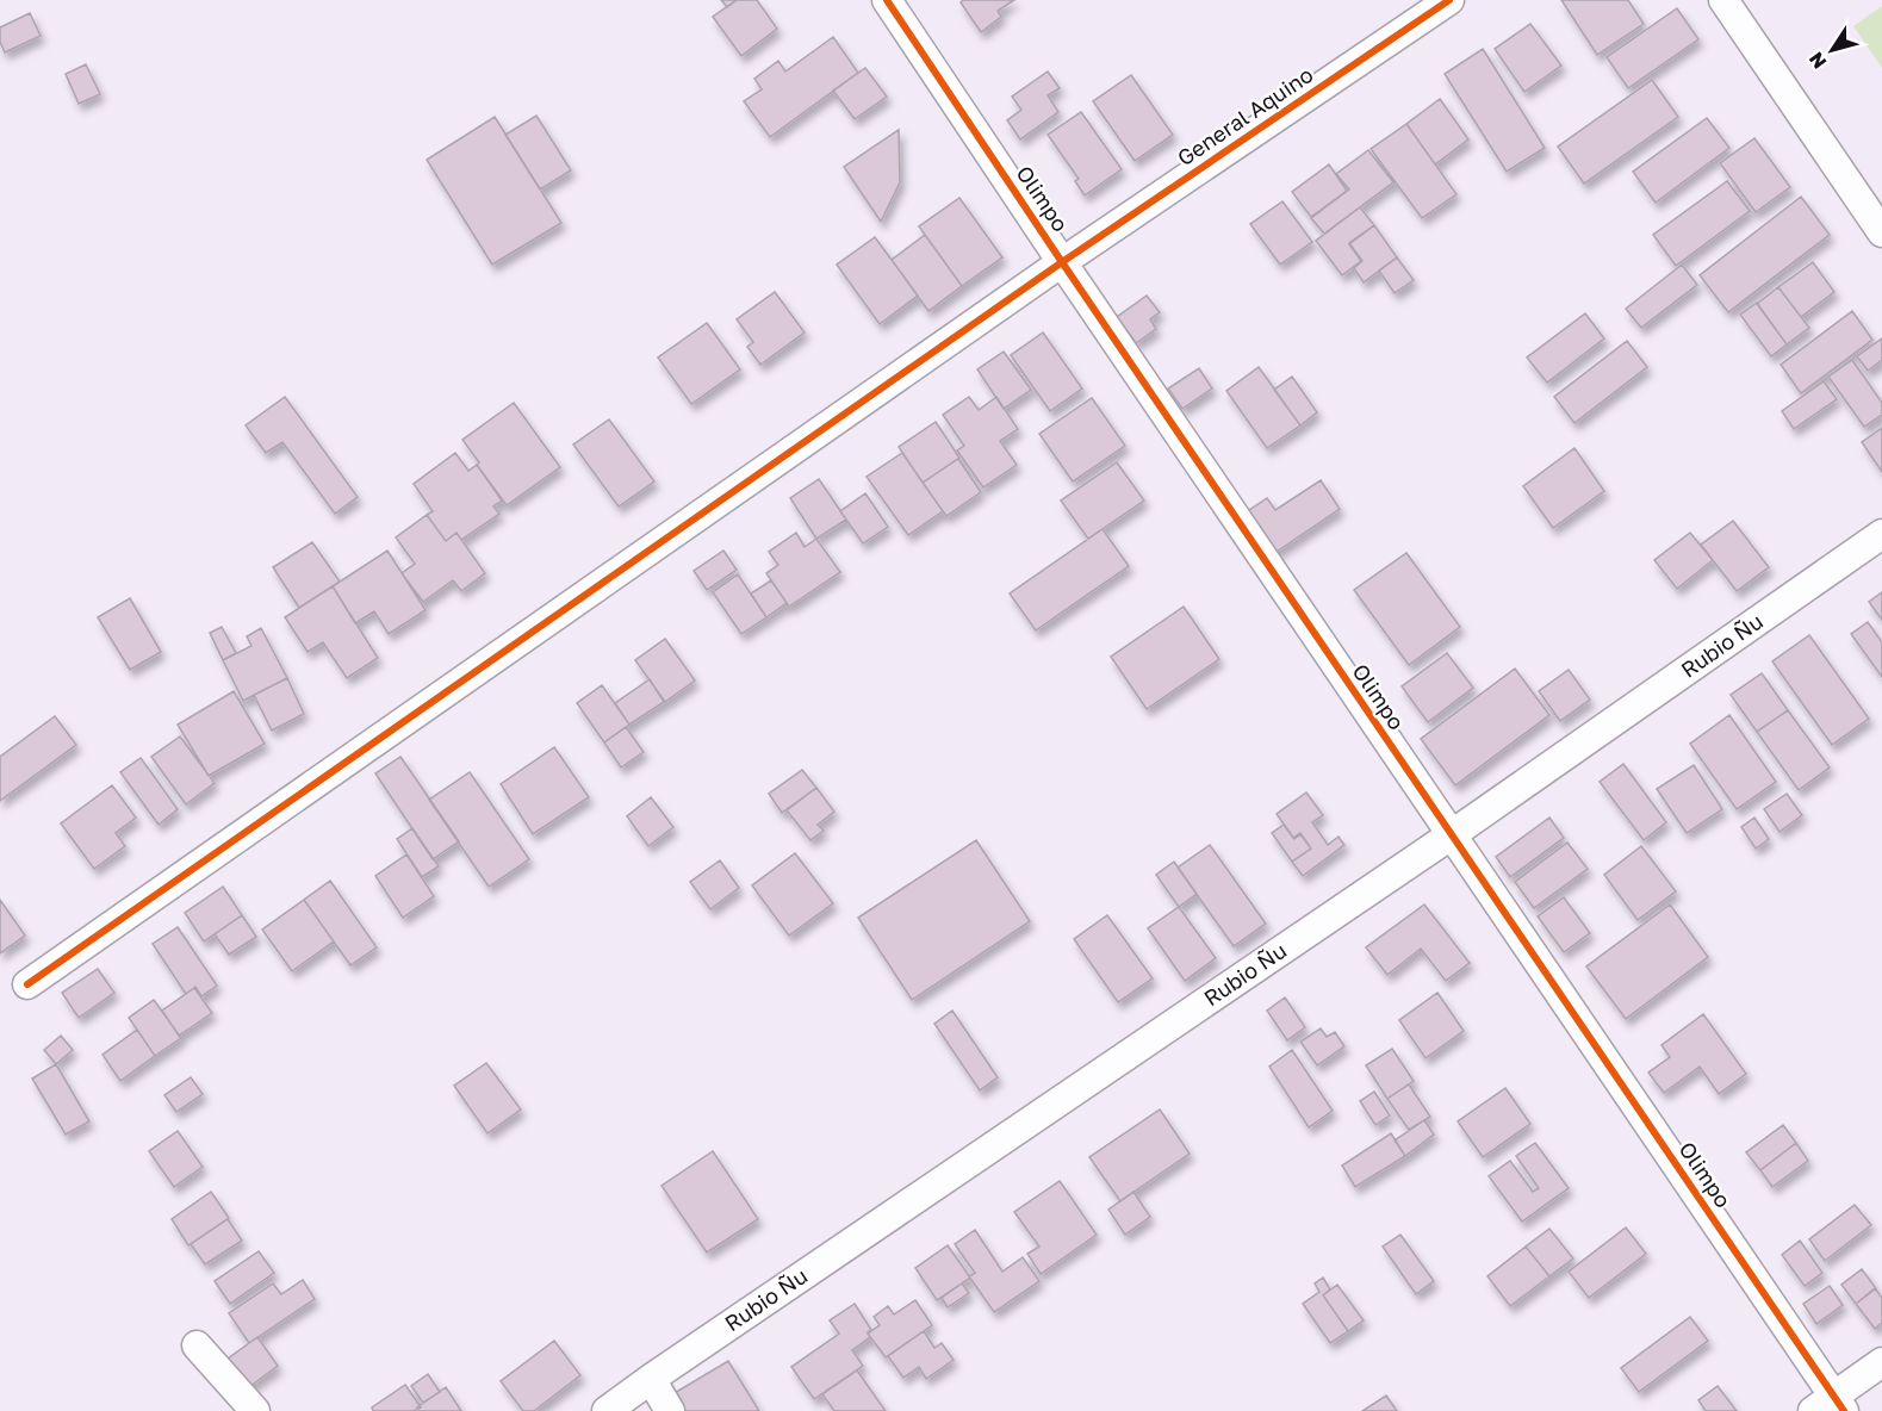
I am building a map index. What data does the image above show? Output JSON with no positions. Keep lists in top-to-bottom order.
{
  "streets": {
    "street": ["General Aquino", "Olimpo", "Rubio Ñu"]
  },
  "crossings": [
    ["General Aquino", "Olimpo"],
    ["Olimpo", "Rubio Ñu"]
  ],
  "north": "bottom left"
}
